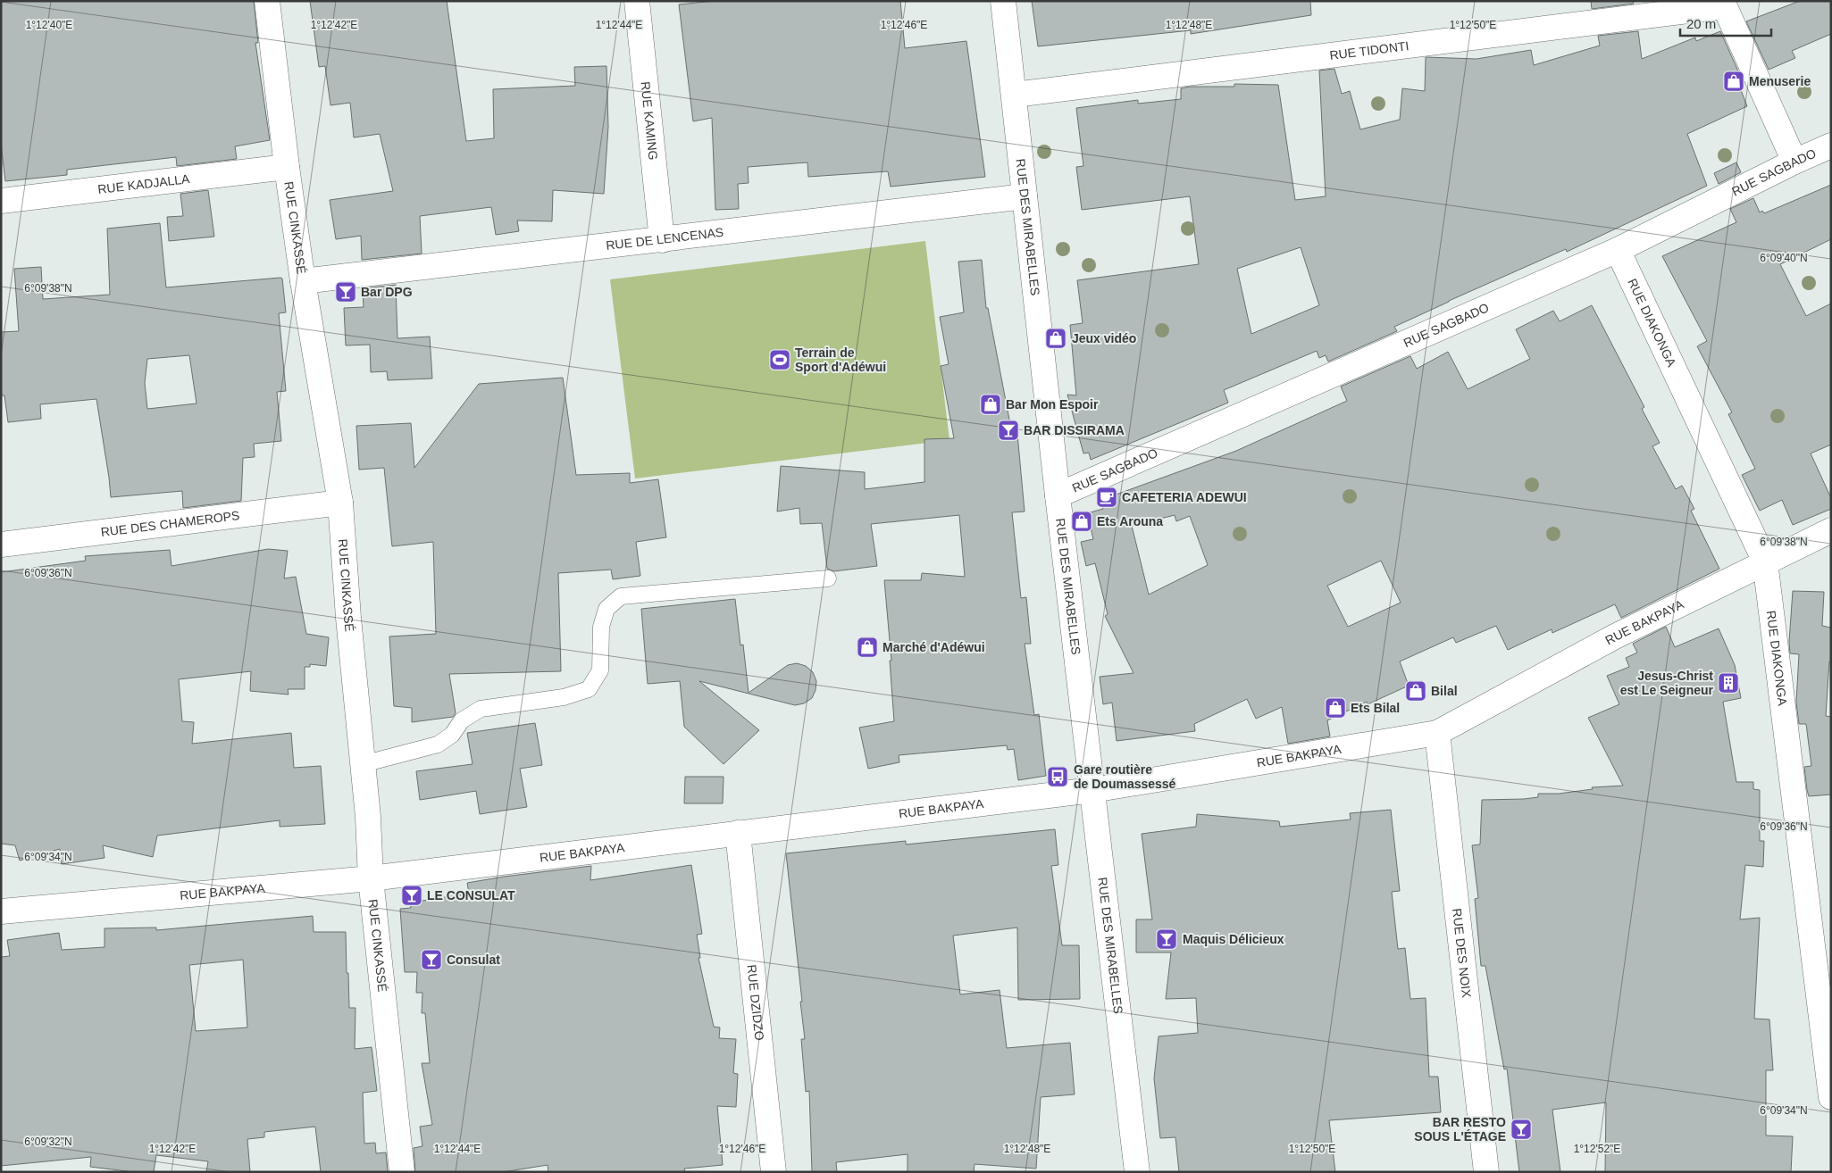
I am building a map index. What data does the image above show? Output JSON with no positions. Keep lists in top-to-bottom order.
{
  "streets": {
    "street": [
      "RUE TIDONTI",
      "RUE KAMING",
      "RUE SAGBADO",
      "RUE KADJALLA",
      "RUE CINKASSÉ",
      "RUE DES MIRABELLES",
      "RUE DE LENCENAS",
      "RUE DIAKONGA",
      "RUE DES CHAMEROPS",
      "RUE BAKPAYA",
      "RUE DES NOIX",
      "RUE DZIDZO"
    ]
  },
  "crossings": [
    ["RUE TIDONTI", "RUE DES MIRABELLES"],
    ["RUE KAMING", "RUE DE LENCENAS"],
    ["RUE SAGBADO", "RUE DES MIRABELLES"],
    ["RUE SAGBADO", "RUE DIAKONGA"],
    ["RUE KADJALLA", "RUE CINKASSÉ"],
    ["RUE CINKASSÉ", "RUE DE LENCENAS"],
    ["RUE CINKASSÉ", "RUE DES CHAMEROPS"],
    ["RUE CINKASSÉ", "RUE BAKPAYA"],
    ["RUE DES MIRABELLES", "RUE DE LENCENAS"],
    ["RUE DES MIRABELLES", "RUE BAKPAYA"],
    ["RUE DIAKONGA", "RUE BAKPAYA"],
    ["RUE BAKPAYA", "RUE DES NOIX"],
    ["RUE BAKPAYA", "RUE DZIDZO"]
  ],
  "places": {
    "shop": [
      "Menuserie",
      "Jeux vidéo",
      "Bar Mon Espoir",
      "Ets Arouna",
      "Marché d'Adéwui",
      "Bilal",
      "Ets Bilal"
    ],
    "bar": [
      "Bar DPG",
      "BAR DISSIRAMA",
      "LE CONSULAT",
      "Maquis Délicieux",
      "Consulat",
      "BAR RESTO SOUS L'ÉTAGE"
    ],
    "sports": ["Terrain de Sport d'Adéwui"],
    "cafe": ["CAFETERIA ADEWUI"],
    "building": ["Jesus-Christ est Le Seigneur"],
    "bus stop": ["Gare routière de Doumassessé"]
  },
  "scale_bar": "20 m",
  "coordinates": [
    "1°12'40\"E",
    "1°12'42\"E",
    "1°12'44\"E",
    "1°12'46\"E",
    "1°12'48\"E",
    "1°12'50\"E",
    "6°09'40\"N",
    "6°09'38\"N",
    "6°09'36\"N",
    "6°09'34\"N",
    "6°09'32\"N",
    "1°12'52\"E"
  ]
}
